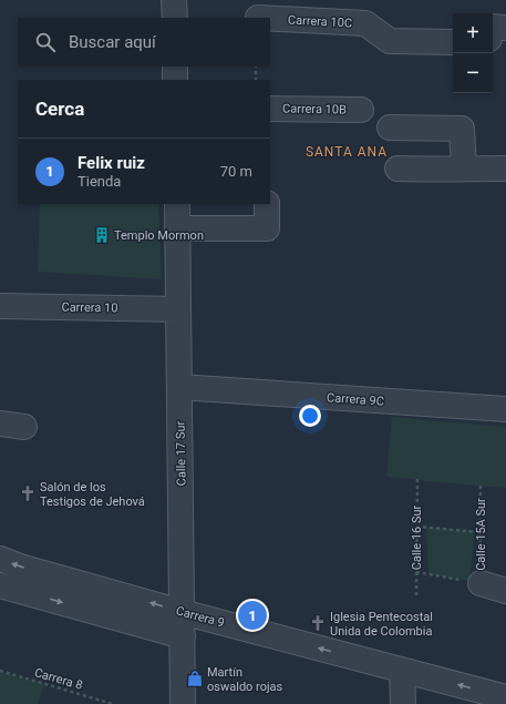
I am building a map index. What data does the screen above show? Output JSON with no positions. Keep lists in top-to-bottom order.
{
  "streets": {
    "street": [
      "Carrera 10C",
      "Carrera 10B",
      "Carrera 10",
      "Carrera 9C",
      "Calle 17 Sur",
      "Carrera 9"
    ],
    "path": ["Calle 15A Sur", "Calle 16 Sur", "Carrera 8"]
  },
  "crossings": [
    ["Carrera 10", "Calle 17 Sur"],
    ["Carrera 9C", "Calle 17 Sur"],
    ["Calle 17 Sur", "Carrera 9"]
  ],
  "districts": ["SANTA ANA"],
  "places": {
    "building": ["Templo Mormon"],
    "church": ["Salón de los Testigos de Jehová", "Iglesia Pentecostal Unida de Colombia"],
    "shop": ["Martín oswaldo rojas"]
  },
  "page": {
    "map_buttons": ["+", "−"],
    "search": "Buscar aquí",
    "heading": "Cerca",
    "list": [
      {
        "mark": "1",
        "name": "Felix ruiz",
        "note": "Tienda",
        "value": "70 m"
      }
    ],
    "pins": "1"
  }
}
